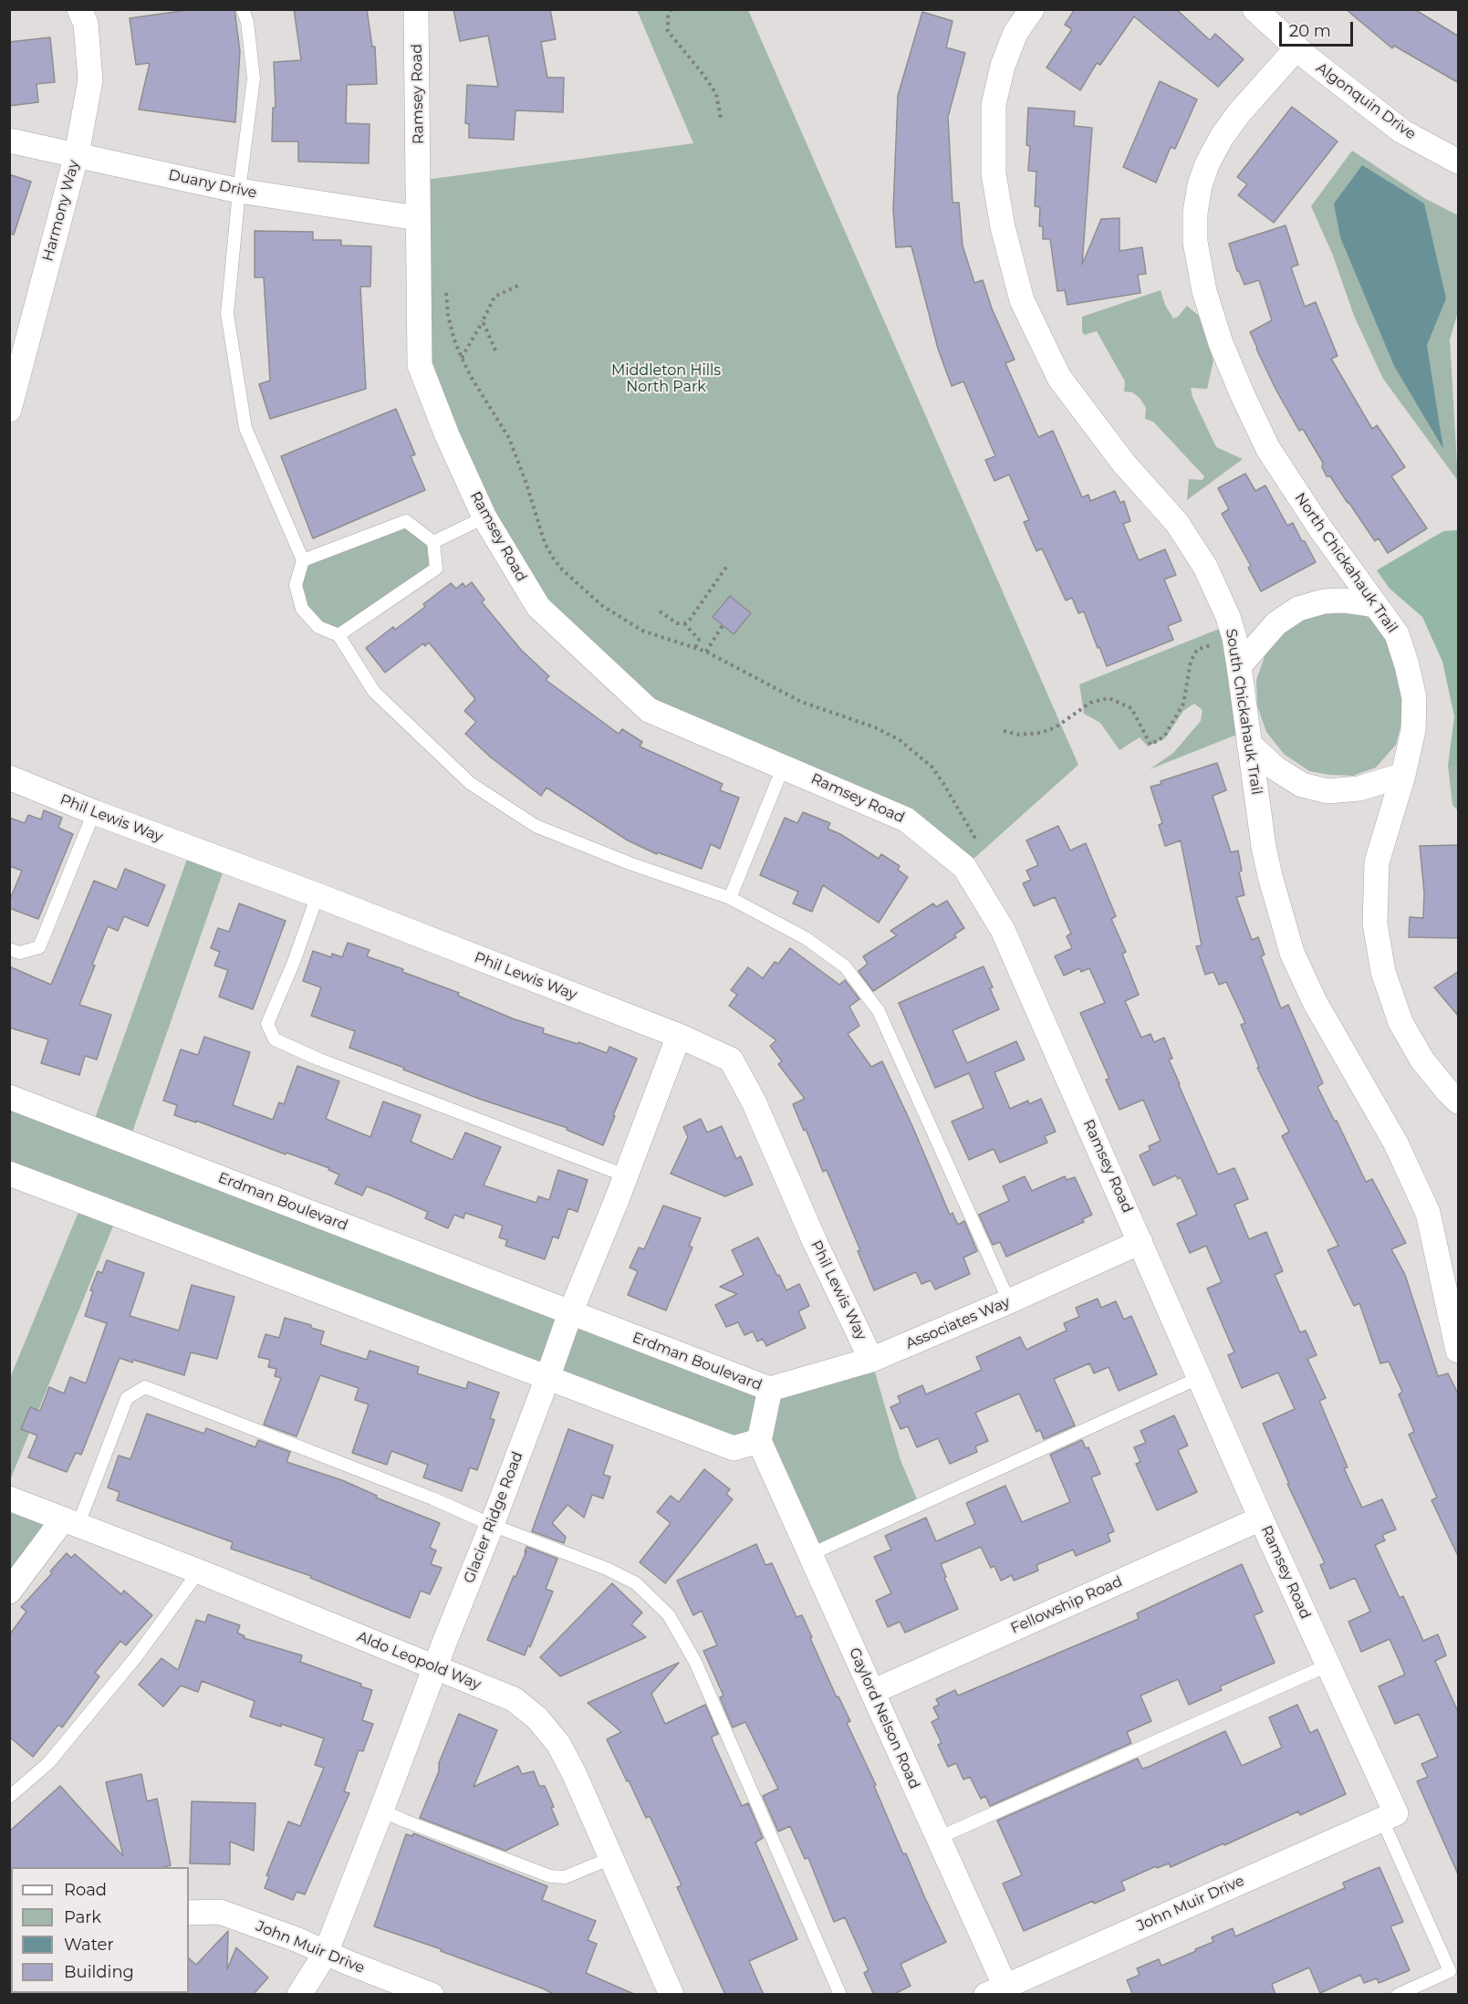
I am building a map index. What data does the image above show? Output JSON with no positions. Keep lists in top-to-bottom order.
{
  "streets": {
    "street": [
      "Ramsey Road",
      "Algonquin Drive",
      "Duany Drive",
      "Harmony Way",
      "North Chickahauk Trail",
      "South Chickahauk Trail",
      "Phil Lewis Way",
      "Erdman Boulevard",
      "Associates Way",
      "Glacier Ridge Road",
      "Fellowship Road",
      "Aldo Leopold Way",
      "Gaylord Nelson Road",
      "John Muir Drive"
    ]
  },
  "crossings": [
    ["Ramsey Road", "Duany Drive"],
    ["Ramsey Road", "Associates Way"],
    ["Ramsey Road", "Fellowship Road"],
    ["Ramsey Road", "John Muir Drive"],
    ["Algonquin Drive", "North Chickahauk Trail"],
    ["Duany Drive", "Harmony Way"],
    ["North Chickahauk Trail", "South Chickahauk Trail"],
    ["Phil Lewis Way", "Associates Way"],
    ["Phil Lewis Way", "Glacier Ridge Road"],
    ["Erdman Boulevard", "Associates Way"],
    ["Erdman Boulevard", "Glacier Ridge Road"],
    ["Erdman Boulevard", "Gaylord Nelson Road"],
    ["Glacier Ridge Road", "Aldo Leopold Way"],
    ["Glacier Ridge Road", "John Muir Drive"],
    ["Fellowship Road", "Gaylord Nelson Road"],
    ["Gaylord Nelson Road", "John Muir Drive"]
  ],
  "parks": ["Middleton Hills North Park"],
  "legend": [
    "Road",
    "Park",
    "Water",
    "Building"
  ],
  "scale_bar": "20 m"
}
